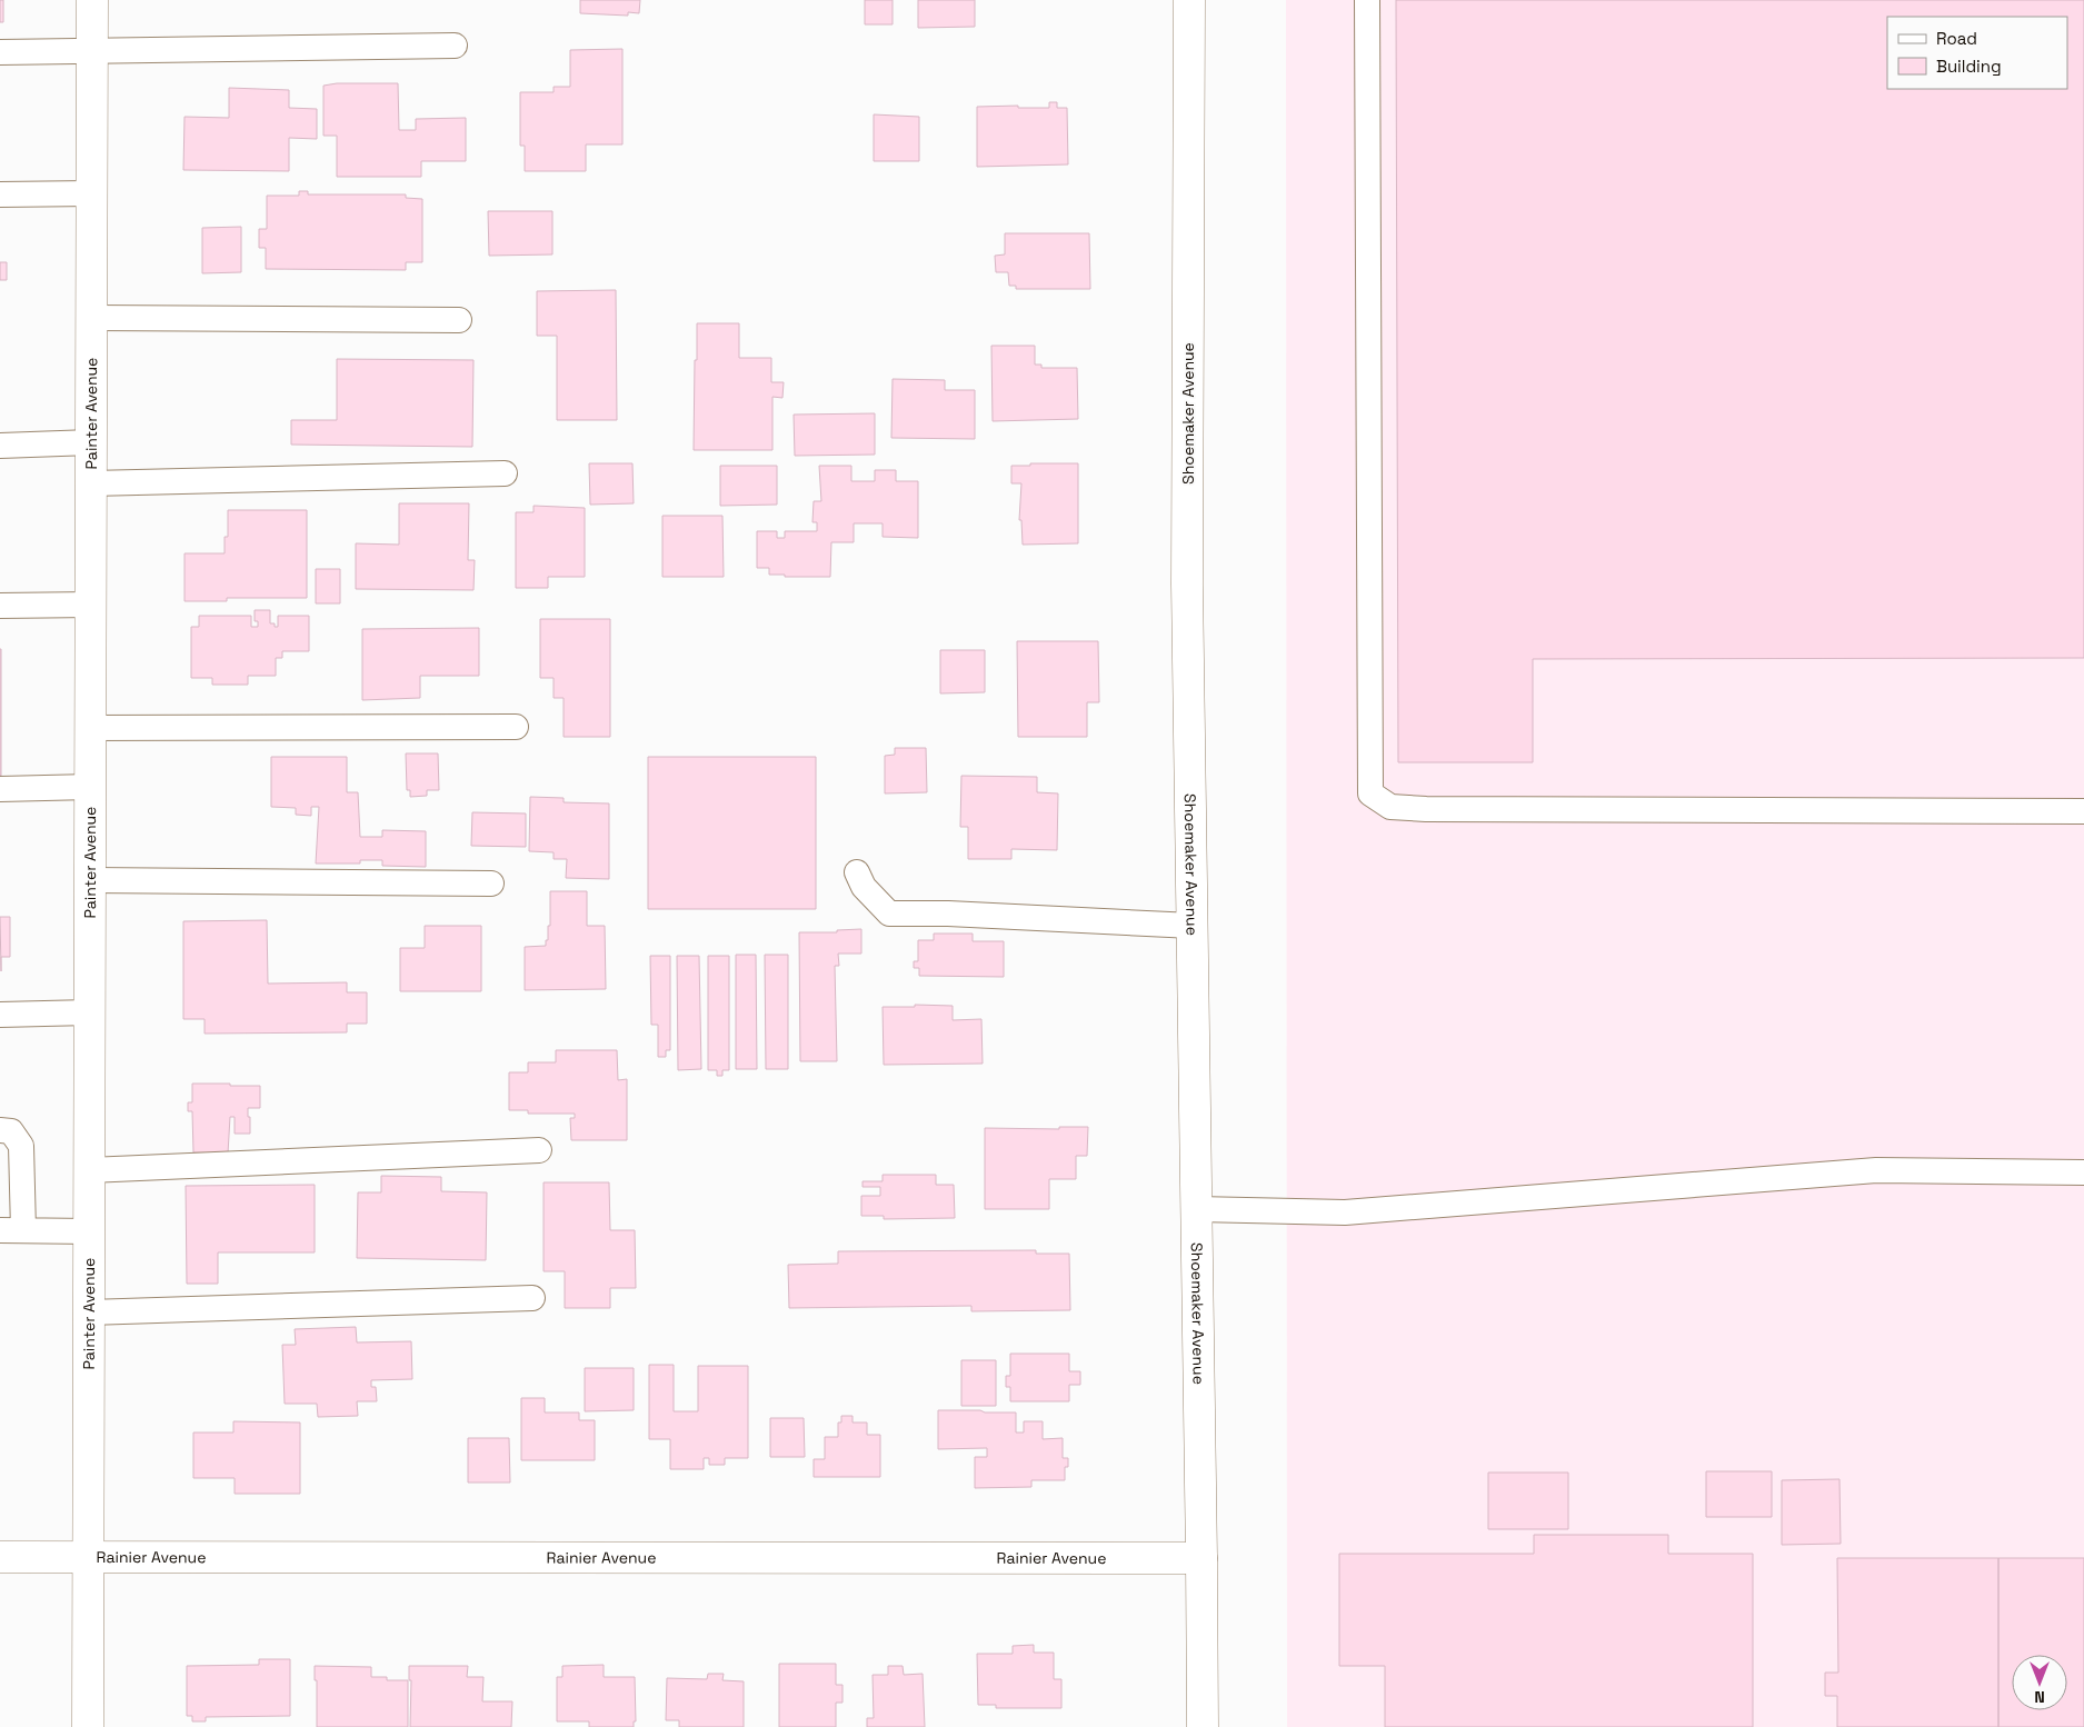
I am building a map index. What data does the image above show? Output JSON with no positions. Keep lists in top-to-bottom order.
{
  "streets": {
    "street": ["Painter Avenue", "Shoemaker Avenue", "Rainier Avenue"]
  },
  "crossings": [
    ["Painter Avenue", "Rainier Avenue"],
    ["Shoemaker Avenue", "Rainier Avenue"]
  ],
  "legend": ["Road", "Building"],
  "north": "bottom"
}
